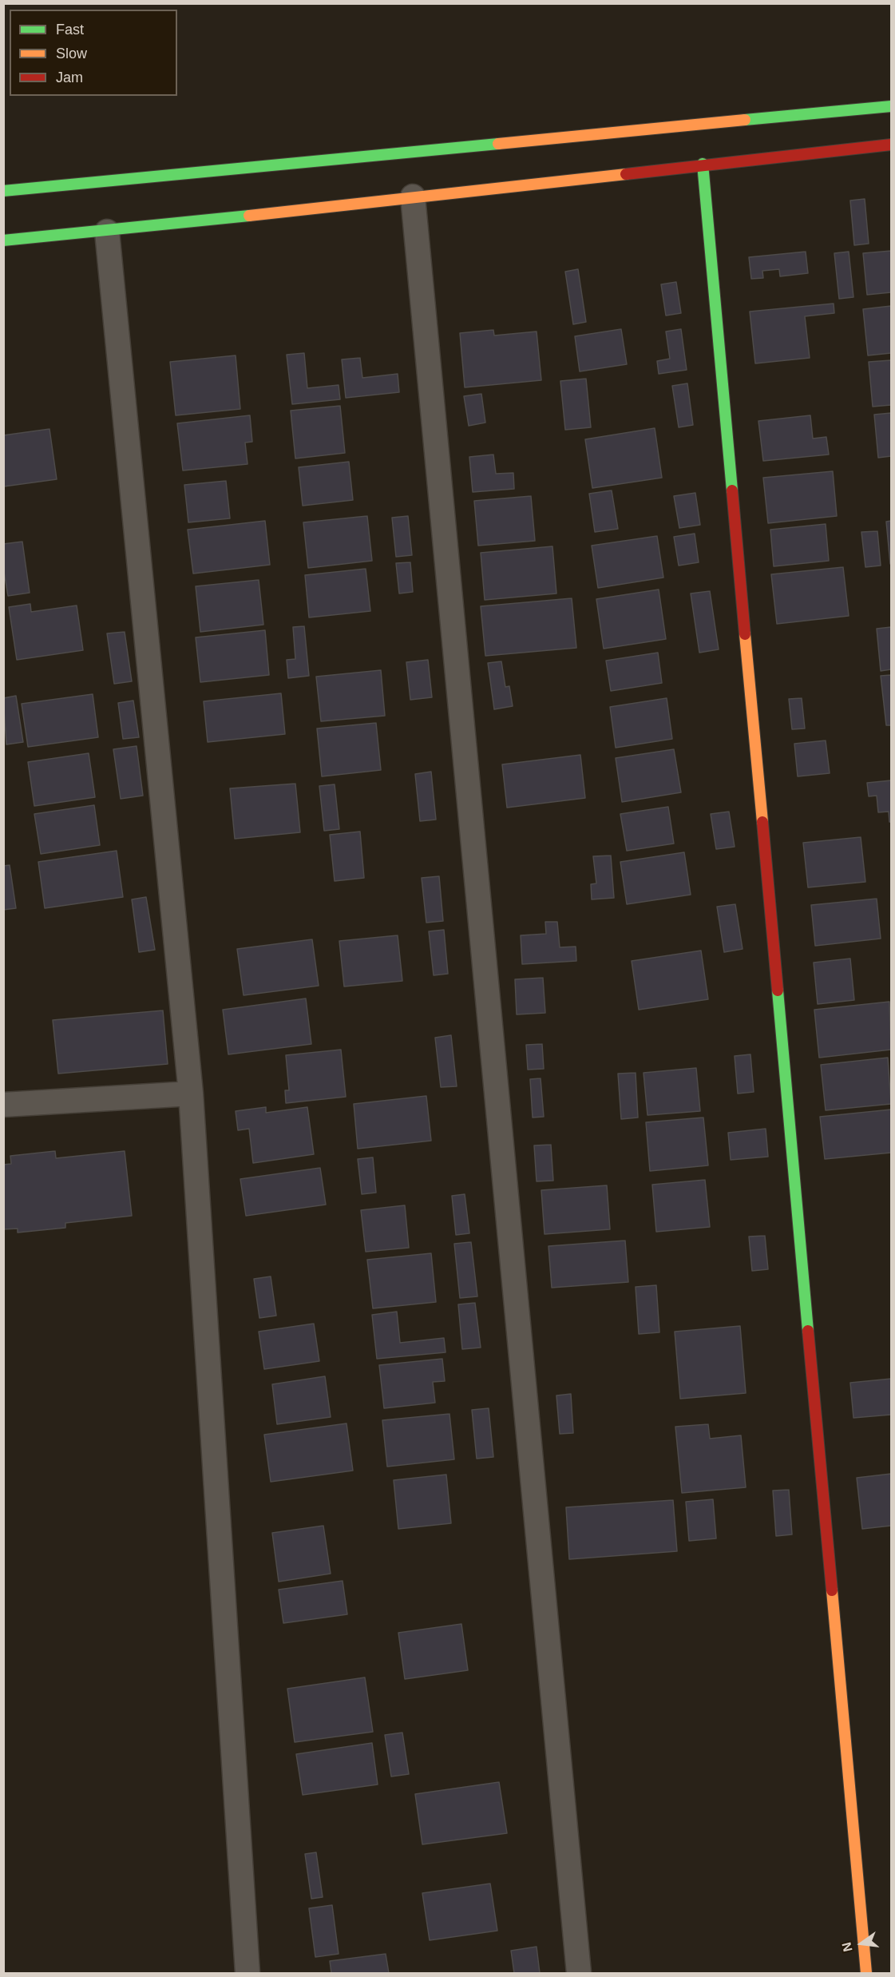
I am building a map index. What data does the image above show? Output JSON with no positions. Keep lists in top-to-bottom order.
{
  "legend": ["Fast", "Slow", "Jam"],
  "north": "left"
}
